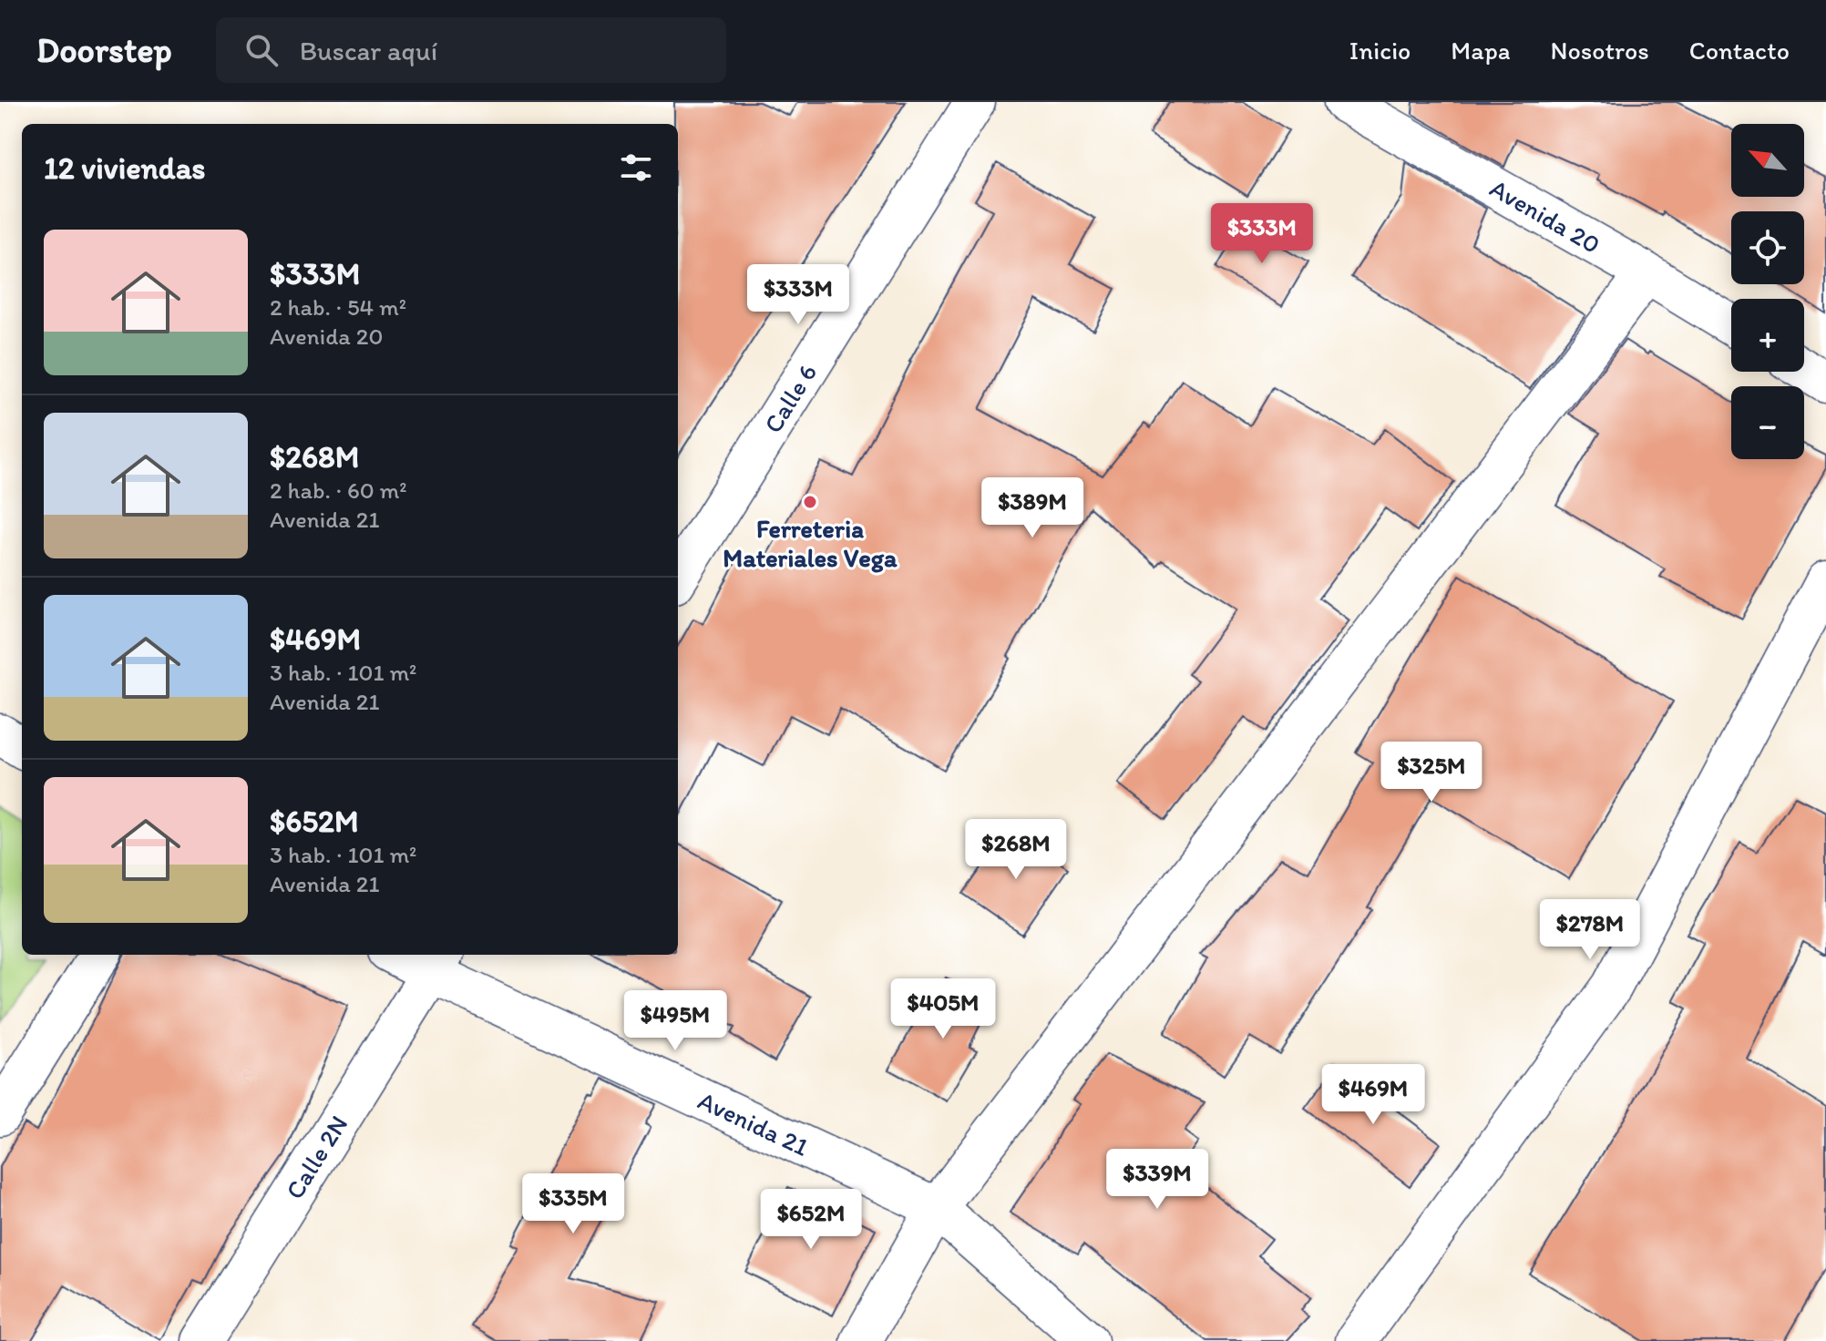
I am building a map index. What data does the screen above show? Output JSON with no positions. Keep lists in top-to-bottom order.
{
  "streets": {
    "street": [
      "Avenida 20",
      "Calle 6",
      "Avenida 21",
      "Calle 2N"
    ]
  },
  "crossings": [
    ["Avenida 21", "Calle 2N"]
  ],
  "places": ["Ferreteria Materiales Vega"],
  "north": "top left",
  "page": {
    "header": "Doorstep",
    "search": "Buscar aquí",
    "nav": [
      "Inicio",
      "Mapa",
      "Nosotros",
      "Contacto"
    ],
    "map_buttons": ["+", "−"],
    "heading": "12 viviendas",
    "price": [
      "$333M",
      "$333M",
      "$389M",
      "$325M",
      "$268M",
      "$278M",
      "$405M",
      "$495M",
      "$469M",
      "$339M",
      "$335M",
      "$652M"
    ],
    "list": [
      {
        "name": "$333M",
        "note": "2 hab. · 54 m² · Avenida 20"
      },
      {
        "name": "$268M",
        "note": "2 hab. · 60 m² · Avenida 21"
      },
      {
        "name": "$469M",
        "note": "3 hab. · 101 m² · Avenida 21"
      },
      {
        "name": "$652M",
        "note": "3 hab. · 101 m² · Avenida 21"
      }
    ]
  }
}
